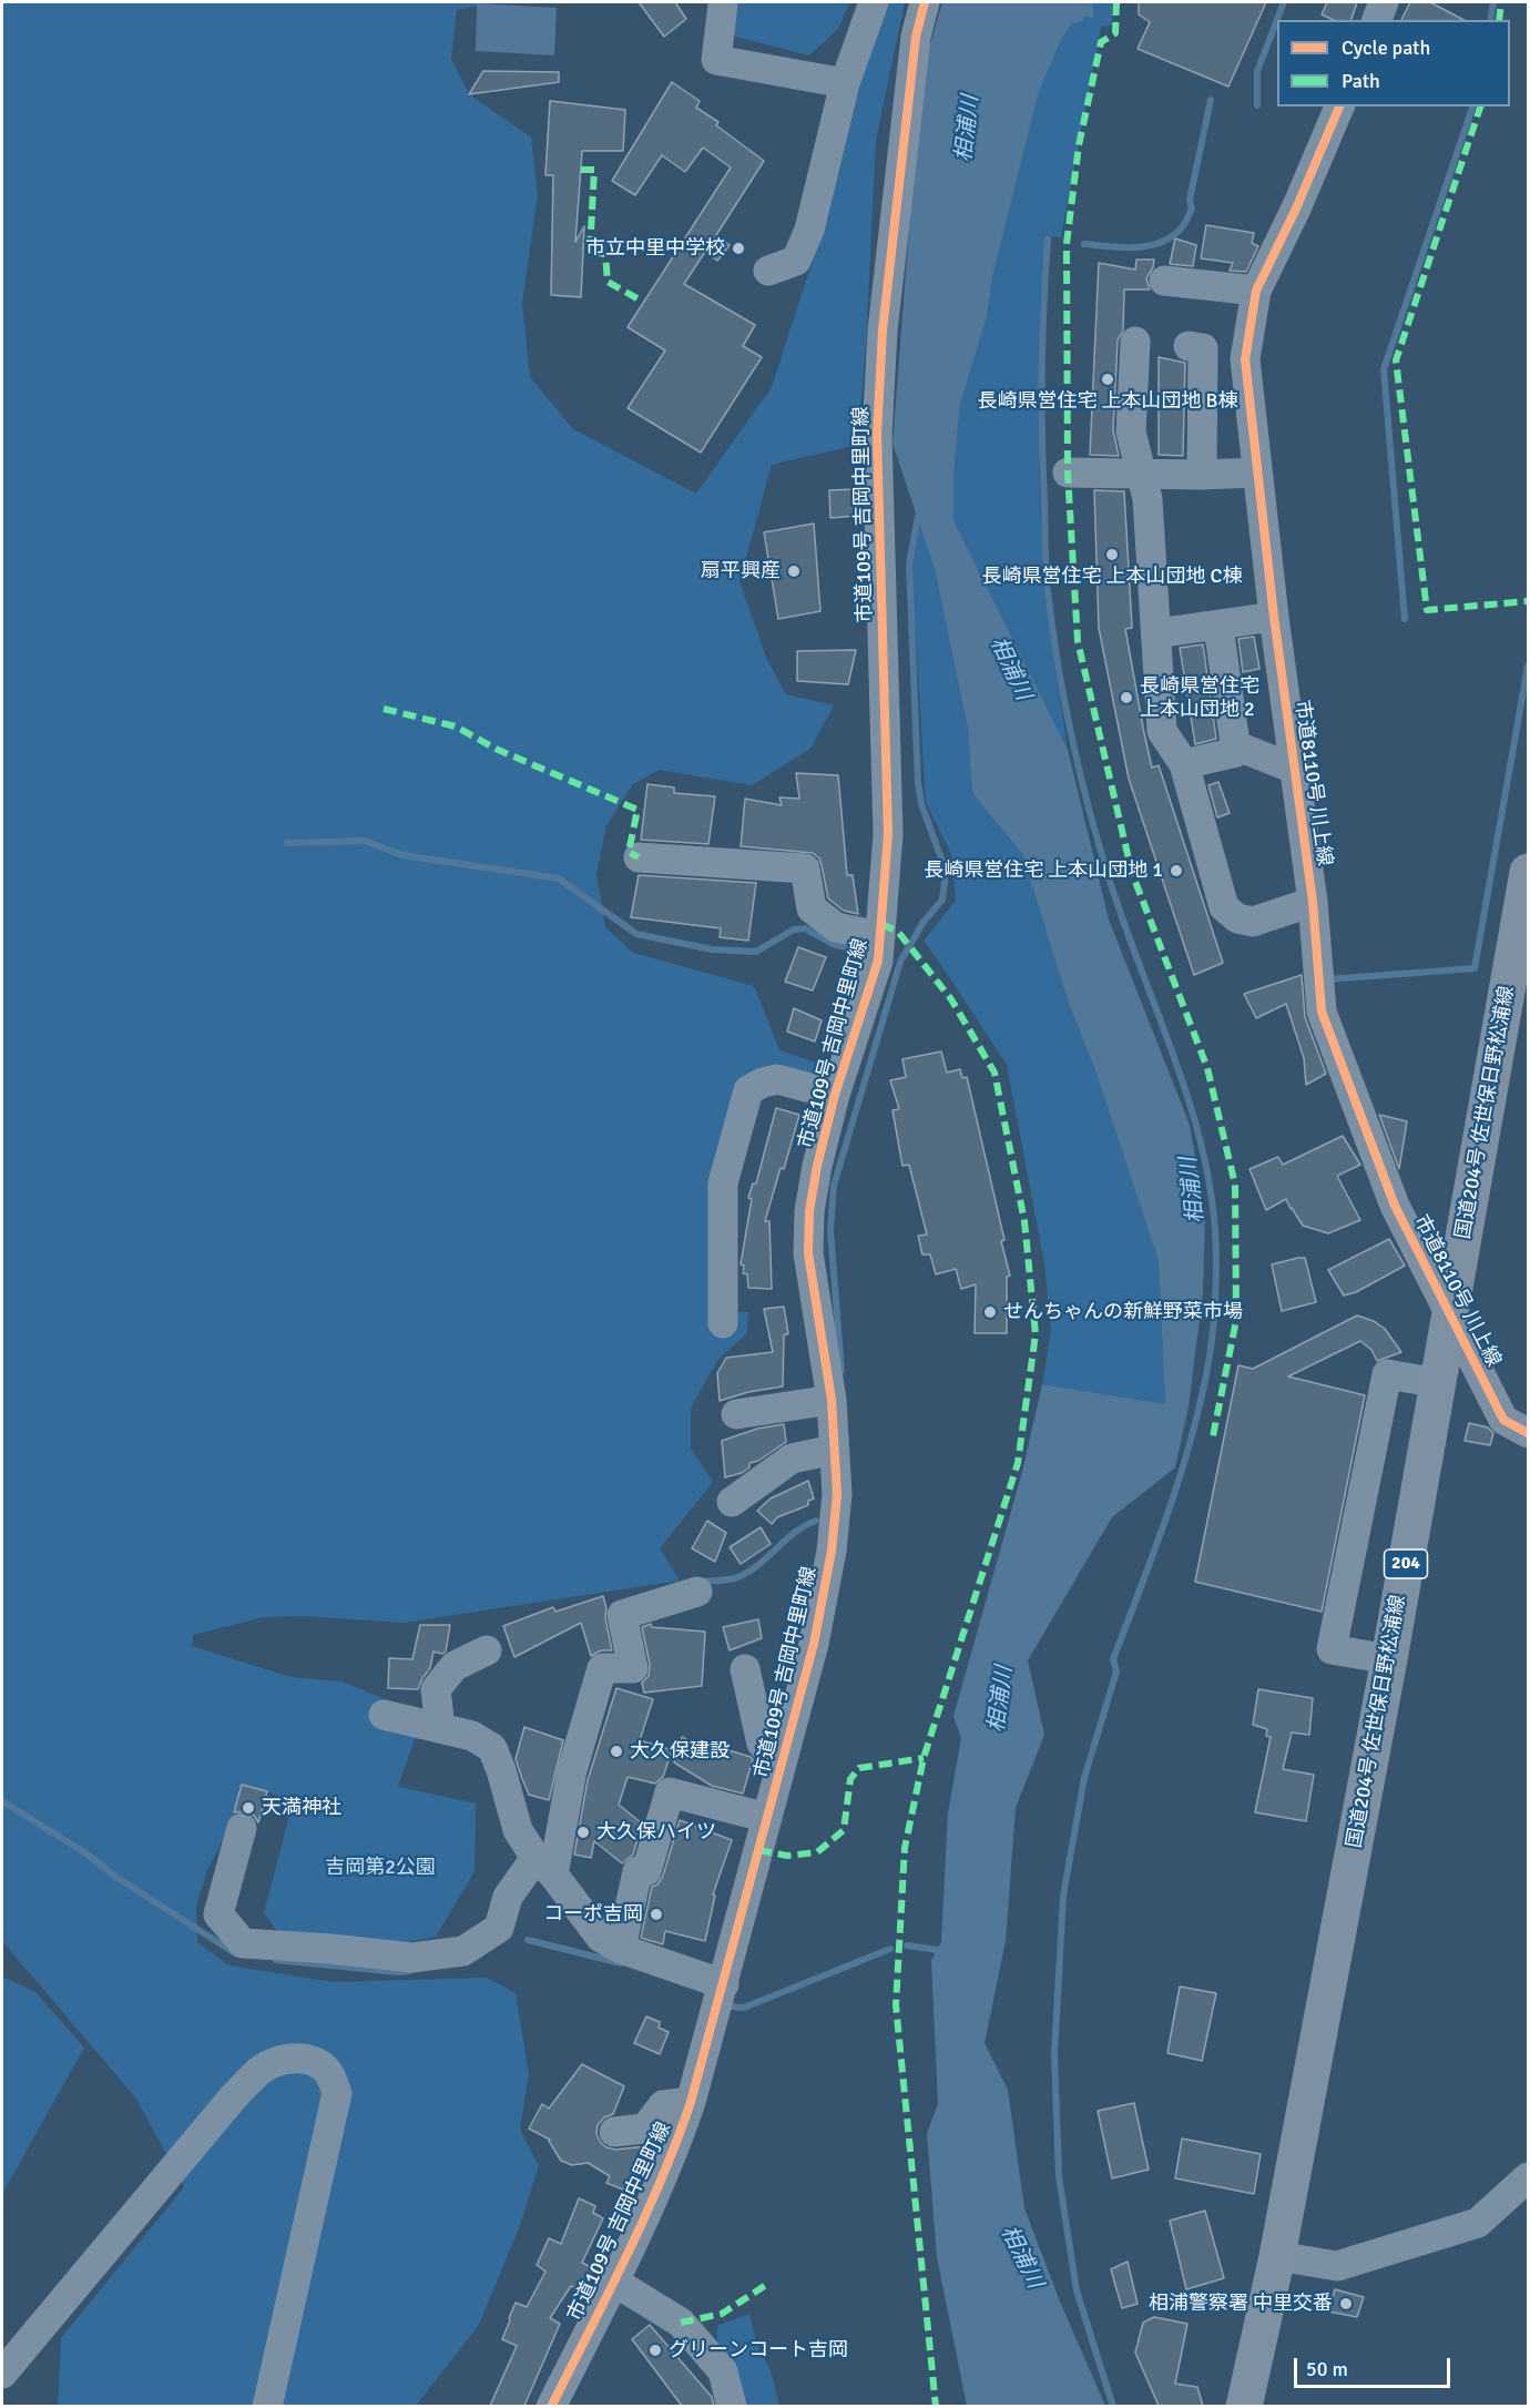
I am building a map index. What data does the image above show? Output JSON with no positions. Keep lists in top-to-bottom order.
{
  "streets": {
    "highway": ["国道204号 佐世保日野松浦線", "204"],
    "street": ["市道109号 吉岡中里町線", "市道8110号 川上線"]
  },
  "crossings": [
    ["市道8110号 川上線", "国道204号 佐世保日野松浦線"]
  ],
  "water": ["相浦川"],
  "parks": ["吉岡第2公園"],
  "places": [
    "市立中里中学校",
    "長崎県営住宅 上本山団地 B棟",
    "長崎県営住宅 上本山団地 C棟",
    "扇平興産",
    "長崎県営住宅 上本山団地 2",
    "長崎県営住宅 上本山団地 1",
    "せんちゃんの新鮮野菜市場",
    "大久保建設",
    "天満神社",
    "大久保ハイツ",
    "コーポ吉岡",
    "相浦警察署 中里交番",
    "グリーンコート吉岡"
  ],
  "legend": ["Cycle path", "Path"],
  "scale_bar": "50 m"
}
